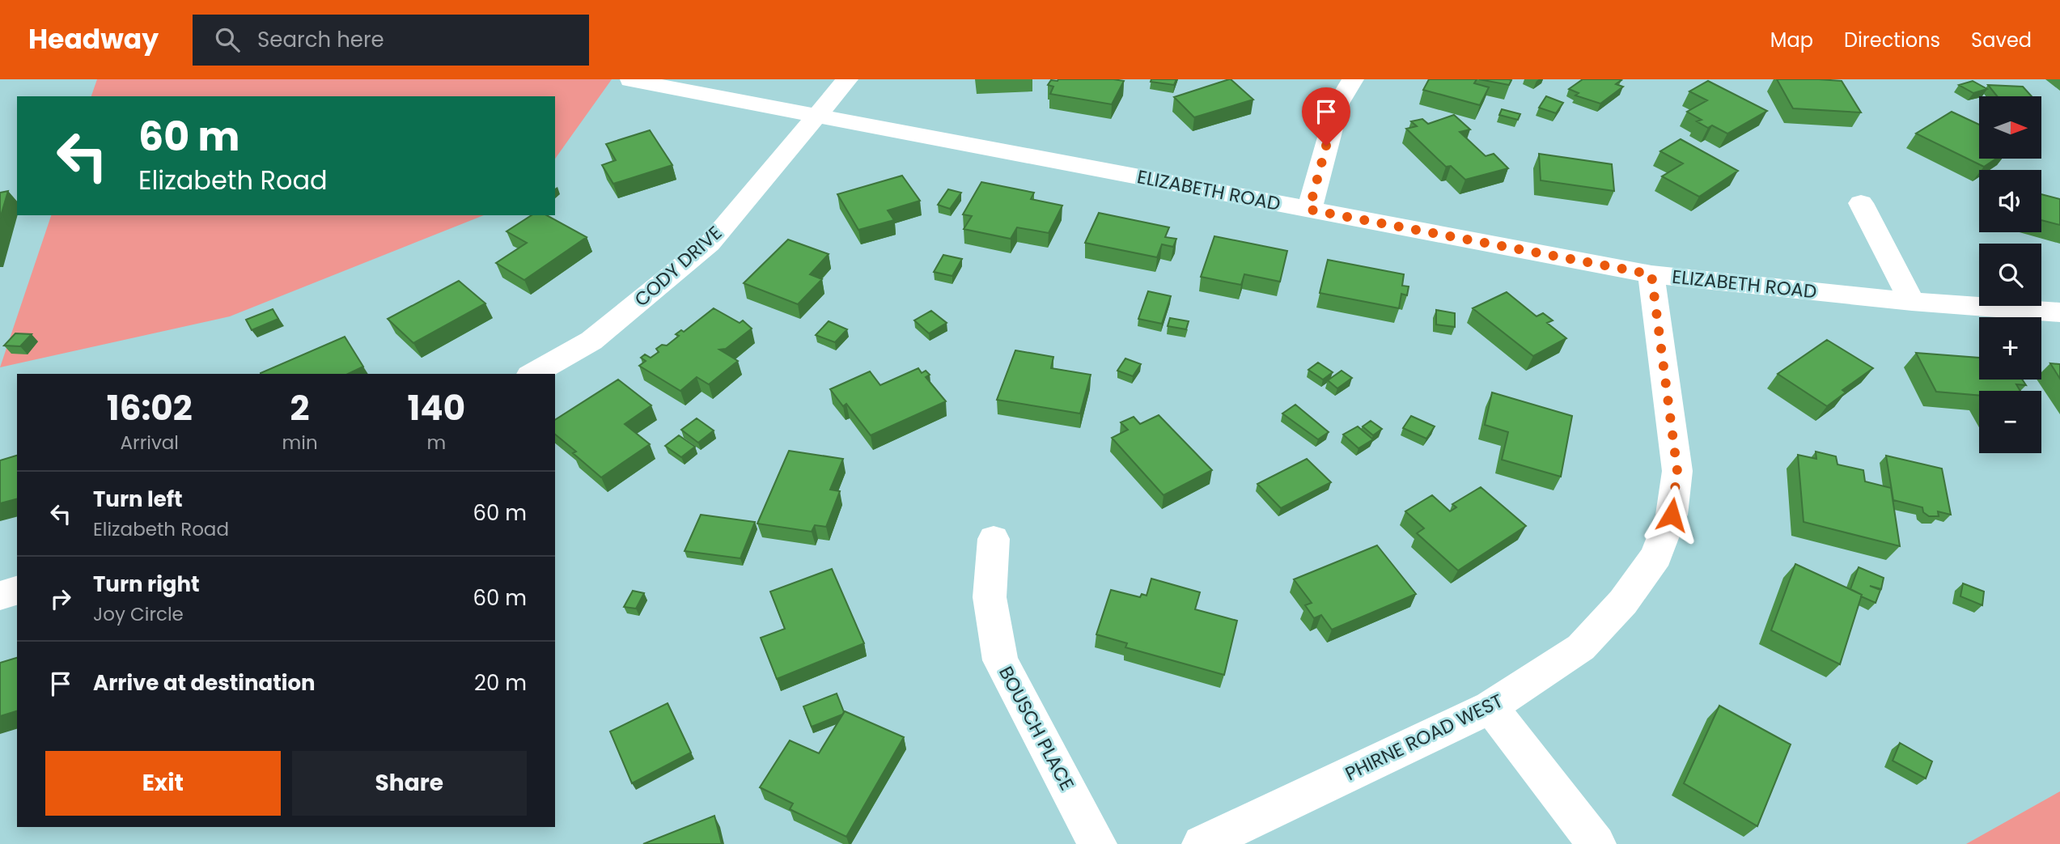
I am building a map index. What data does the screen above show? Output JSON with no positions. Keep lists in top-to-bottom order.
{
  "streets": {
    "street": [
      "ELIZABETH ROAD",
      "CODY DRIVE",
      "BOUSCH PLACE",
      "PHIRNE ROAD WEST"
    ]
  },
  "crossings": [
    ["ELIZABETH ROAD", "CODY DRIVE"],
    ["ELIZABETH ROAD", "PHIRNE ROAD WEST"]
  ],
  "north": "right",
  "page": {
    "header": "Headway",
    "search": "Search here",
    "nav": ["Map", "Directions", "Saved"],
    "map_buttons": ["+", "−"],
    "turn": ["60 m", "Elizabeth Road"],
    "eta": [
      "16:02",
      "Arrival",
      "2",
      "min",
      "140",
      "m"
    ],
    "list": [
      {
        "name": "Turn left",
        "note": "Elizabeth Road",
        "value": "60 m"
      },
      {
        "name": "Turn right",
        "note": "Joy Circle",
        "value": "60 m"
      },
      {
        "name": "Arrive at destination",
        "value": "20 m"
      }
    ],
    "buttons": ["Exit", "Share"]
  }
}
